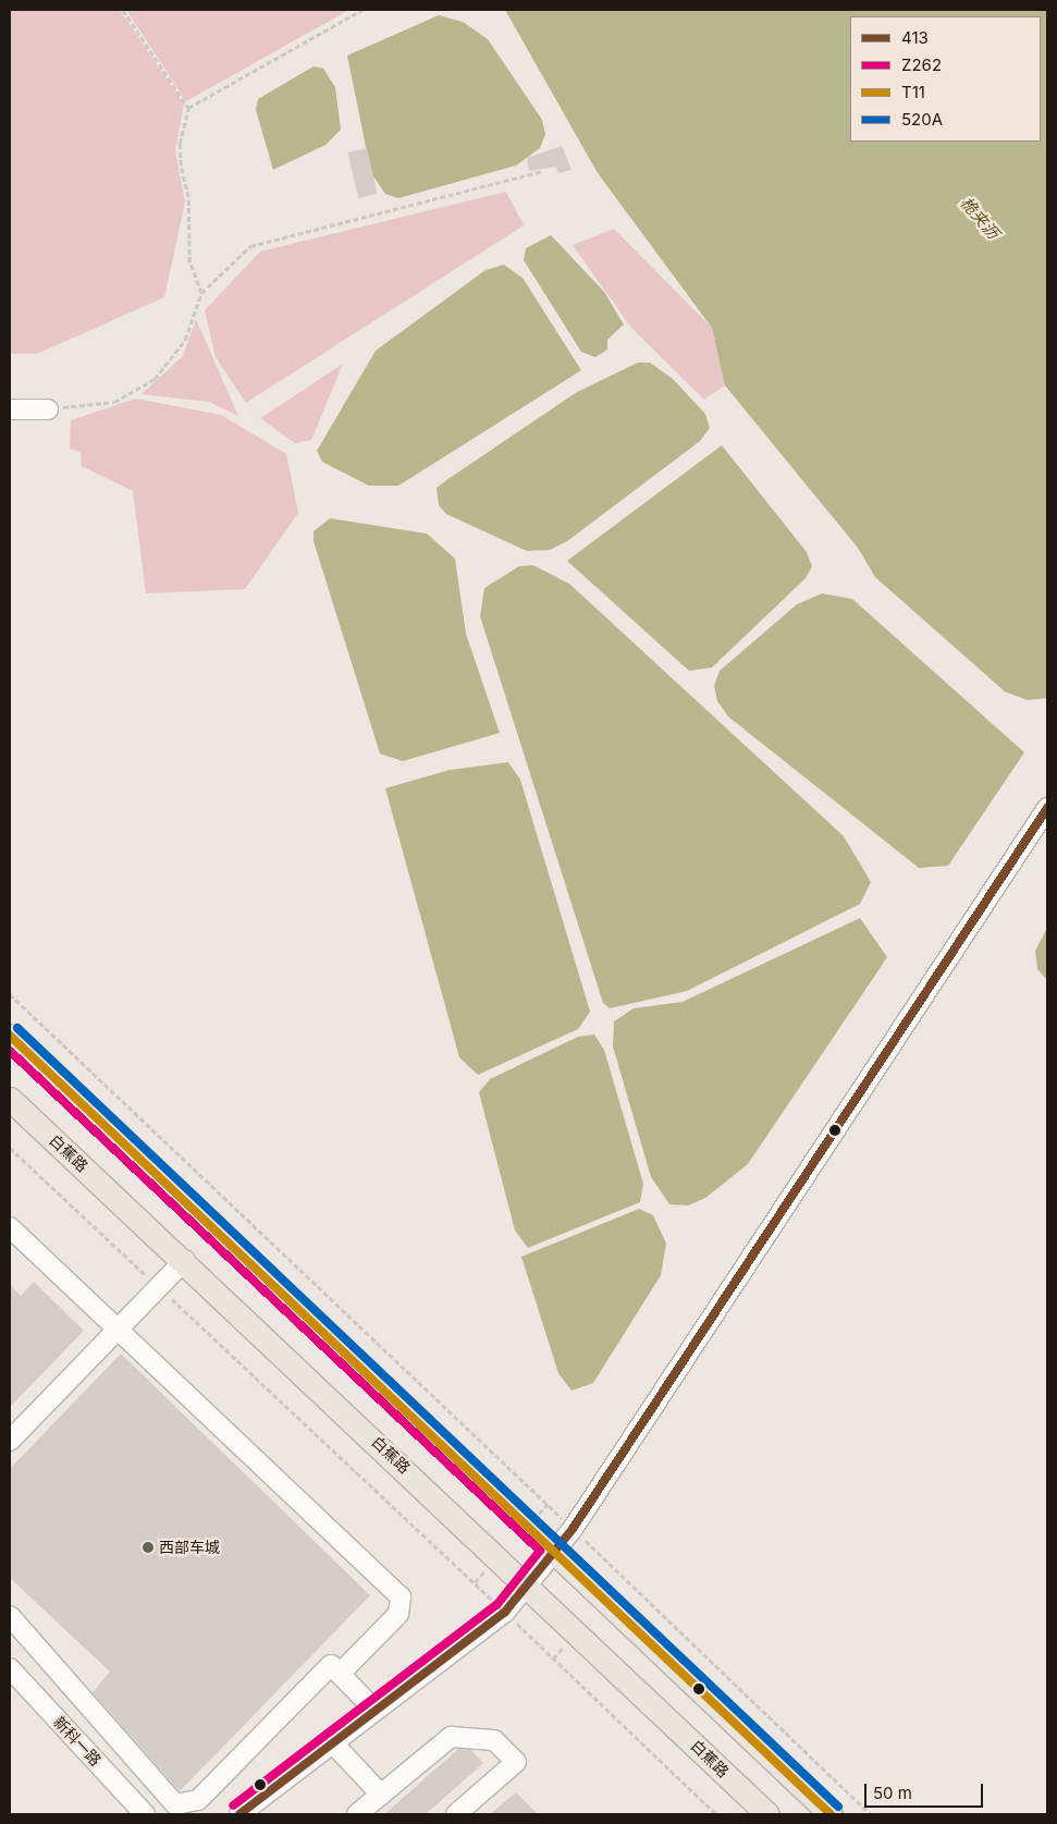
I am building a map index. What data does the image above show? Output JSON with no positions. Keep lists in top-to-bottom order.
{
  "streets": {
    "main road": ["白蕉路"],
    "street": ["新科一路"]
  },
  "water": ["桅夹沥"],
  "places": ["西部车城"],
  "lines": [
    "transit line 413",
    "transit line 520A",
    "transit line T11",
    "transit line Z262"
  ],
  "legend": [
    "413",
    "Z262",
    "T11",
    "520A"
  ],
  "scale_bar": "50 m"
}
